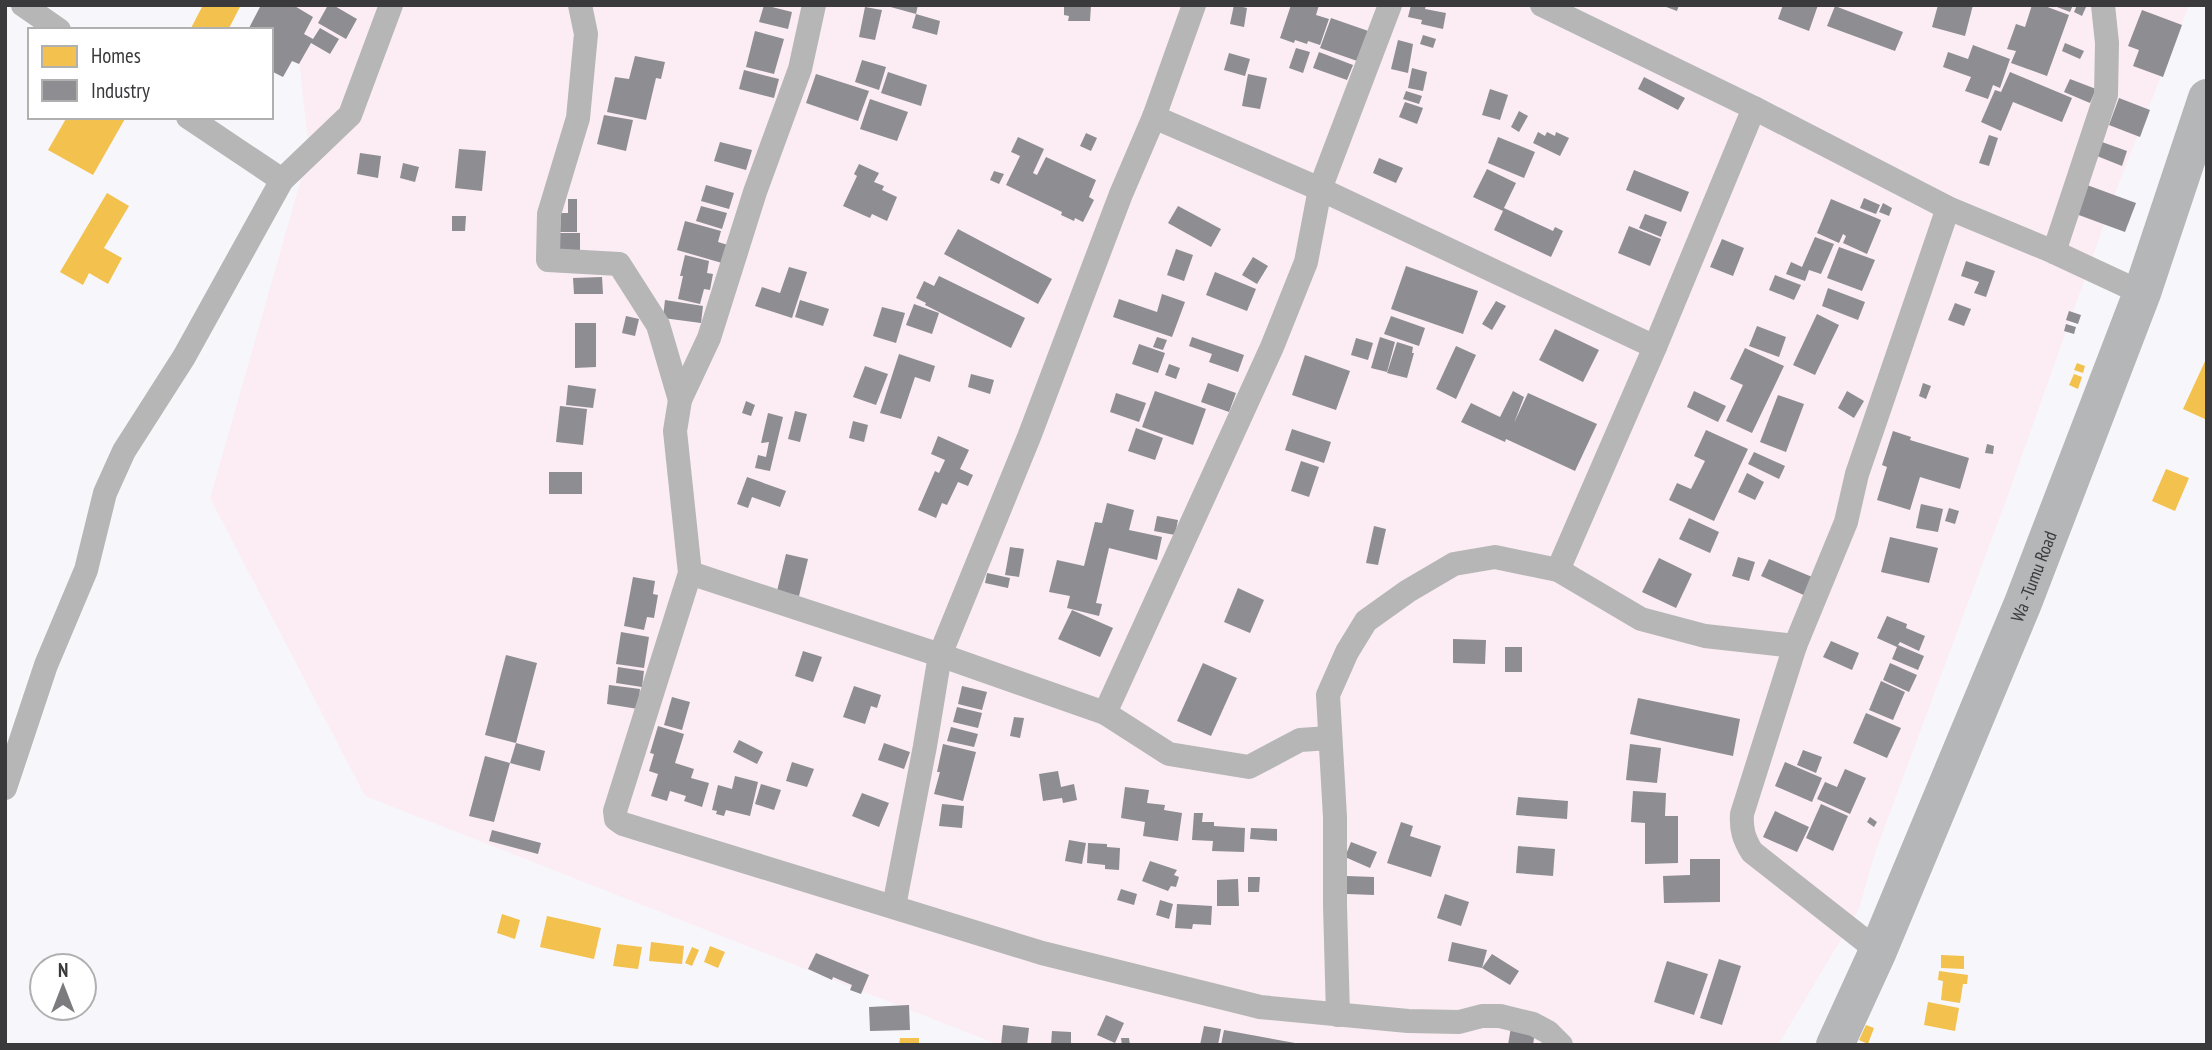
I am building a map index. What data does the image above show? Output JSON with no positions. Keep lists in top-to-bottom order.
{
  "streets": {
    "highway": ["Wa -Tumu Road"]
  },
  "legend": ["Homes", "Industry"],
  "north": "top"
}
